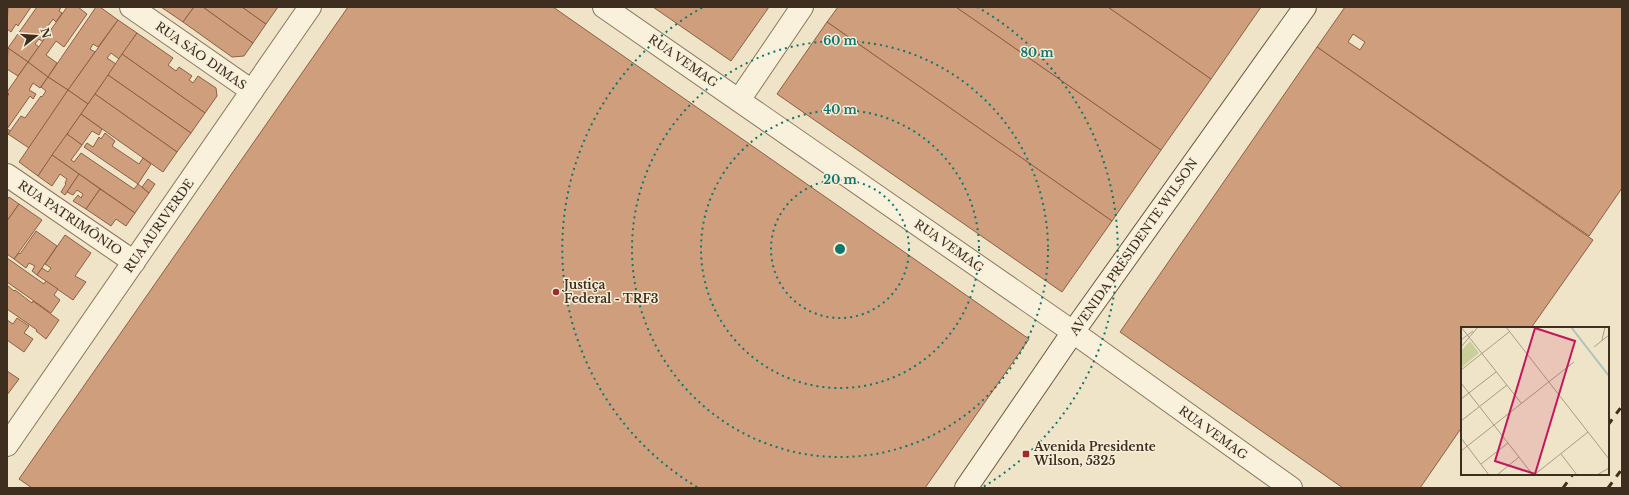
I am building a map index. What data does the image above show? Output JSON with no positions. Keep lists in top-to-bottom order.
{
  "streets": {
    "street": [
      "RUA SÃO DIMAS",
      "RUA VEMAG",
      "RUA PATRIMÔNIO",
      "RUA AURIVERDE",
      "AVENIDA PRESIDENTE WILSON"
    ]
  },
  "crossings": [
    ["RUA SÃO DIMAS", "RUA AURIVERDE"],
    ["RUA VEMAG", "AVENIDA PRESIDENTE WILSON"],
    ["RUA PATRIMÔNIO", "RUA AURIVERDE"]
  ],
  "places": {
    "other": ["Justiça Federal - TRF3"],
    "transit": ["Avenida Presidente Wilson, 5325"]
  },
  "north": "right",
  "rings": [
    "60 m",
    "80 m",
    "40 m",
    "20 m"
  ]
}
